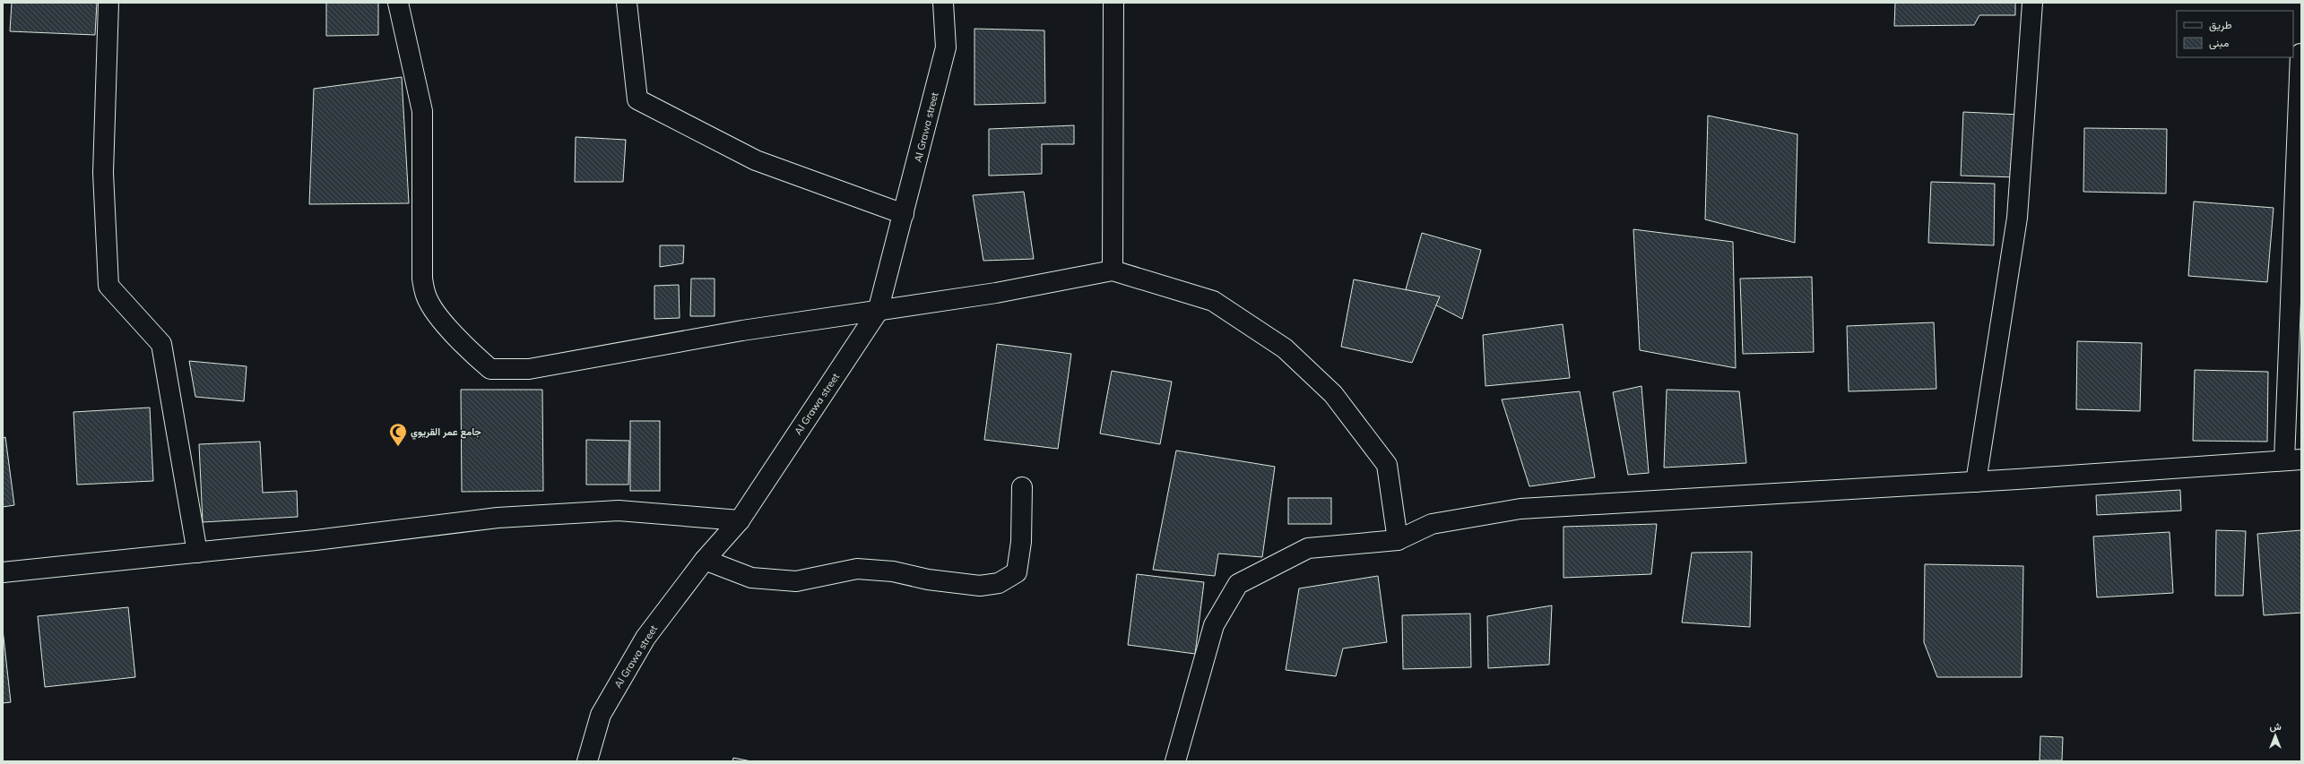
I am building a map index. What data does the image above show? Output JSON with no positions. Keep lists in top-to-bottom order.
{
  "streets": {
    "street": ["Al Grawa street"]
  },
  "places": {
    "mosque": ["جامع عمر القريوي"]
  },
  "legend": ["طريق", "مبنى"],
  "north": "top"
}
